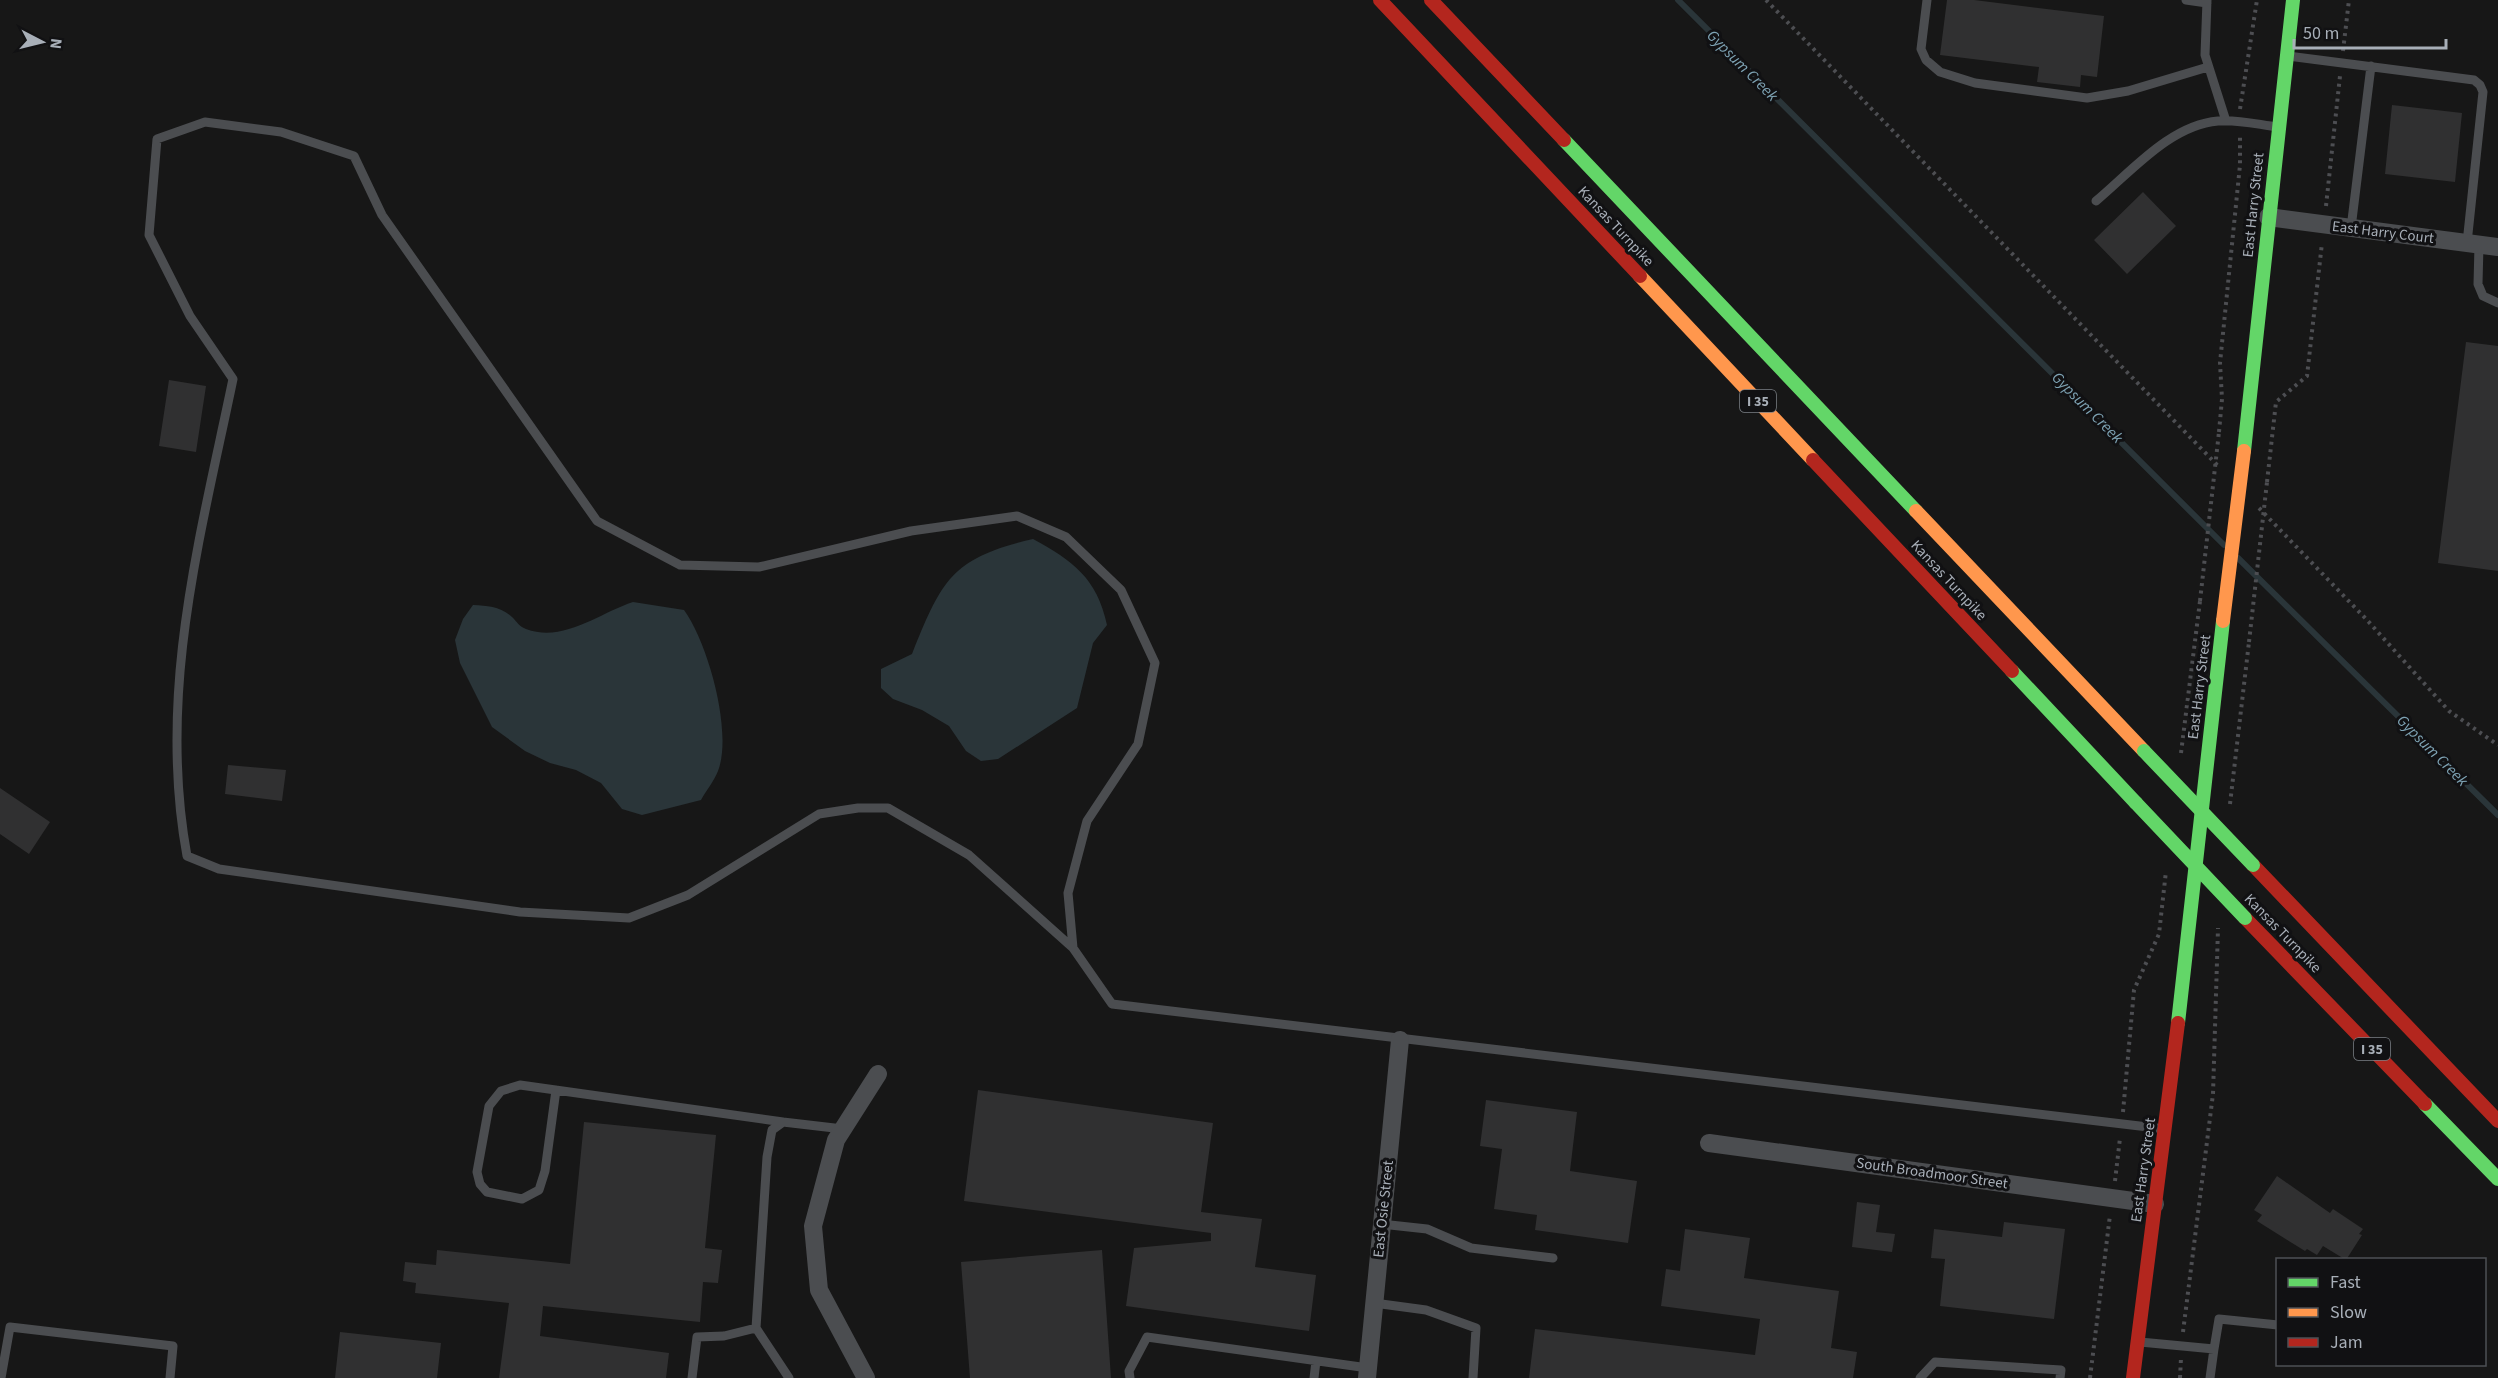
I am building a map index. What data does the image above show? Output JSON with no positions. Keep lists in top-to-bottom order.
{
  "streets": {
    "main road": ["East Harry Street", "Kansas Turnpike", "I 35"],
    "street": ["East Harry Court", "South Broadmoor Street", "East Osie Street"]
  },
  "crossings": [
    ["East Harry Street", "East Harry Court"],
    ["East Harry Street", "South Broadmoor Street"]
  ],
  "water": ["Gypsum Creek"],
  "legend": ["Fast", "Slow", "Jam"],
  "scale_bar": "50 m",
  "north": "right"
}
